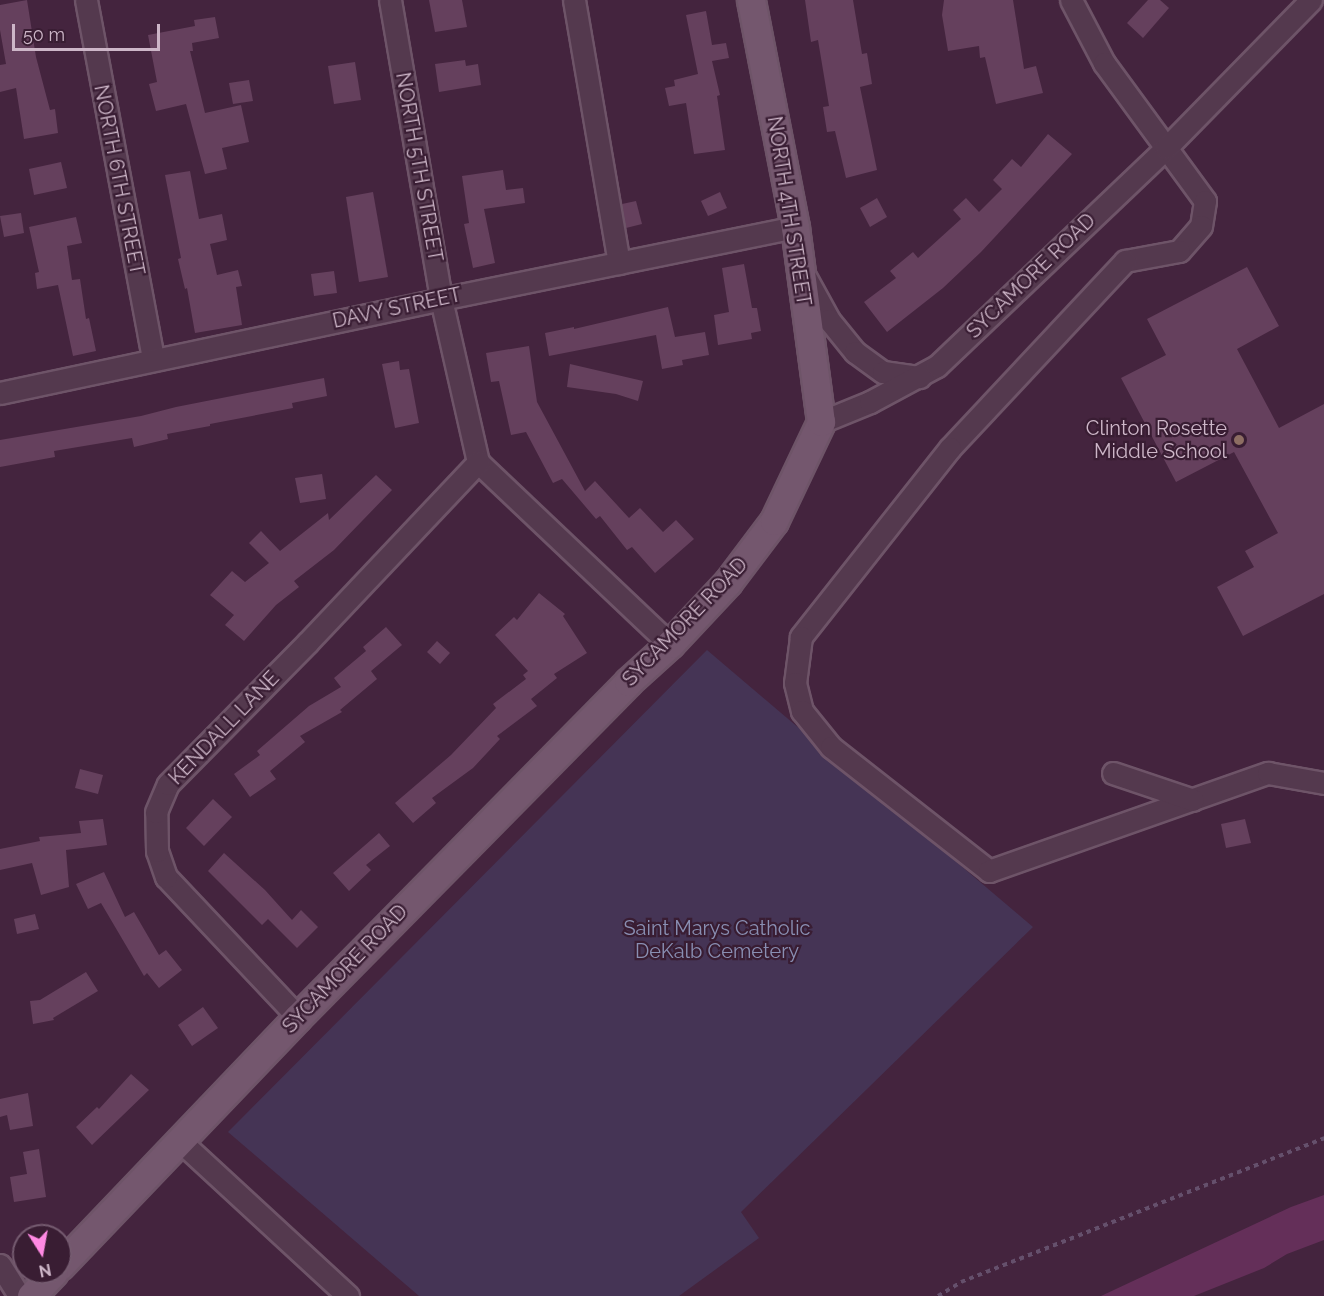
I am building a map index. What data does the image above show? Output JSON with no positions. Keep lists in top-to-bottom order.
{
  "streets": {
    "main road": ["NORTH 4TH STREET", "SYCAMORE ROAD"],
    "street": [
      "NORTH 5TH STREET",
      "NORTH 6TH STREET",
      "DAVY STREET",
      "KENDALL LANE"
    ]
  },
  "crossings": [
    ["NORTH 5TH STREET", "DAVY STREET"],
    ["NORTH 5TH STREET", "KENDALL LANE"],
    ["NORTH 6TH STREET", "DAVY STREET"],
    ["NORTH 4TH STREET", "SYCAMORE ROAD"],
    ["NORTH 4TH STREET", "DAVY STREET"],
    ["SYCAMORE ROAD", "KENDALL LANE"]
  ],
  "parks": ["Saint Marys Catholic DeKalb Cemetery"],
  "places": ["Clinton Rosette Middle School"],
  "scale_bar": "50 m",
  "north": "bottom"
}
